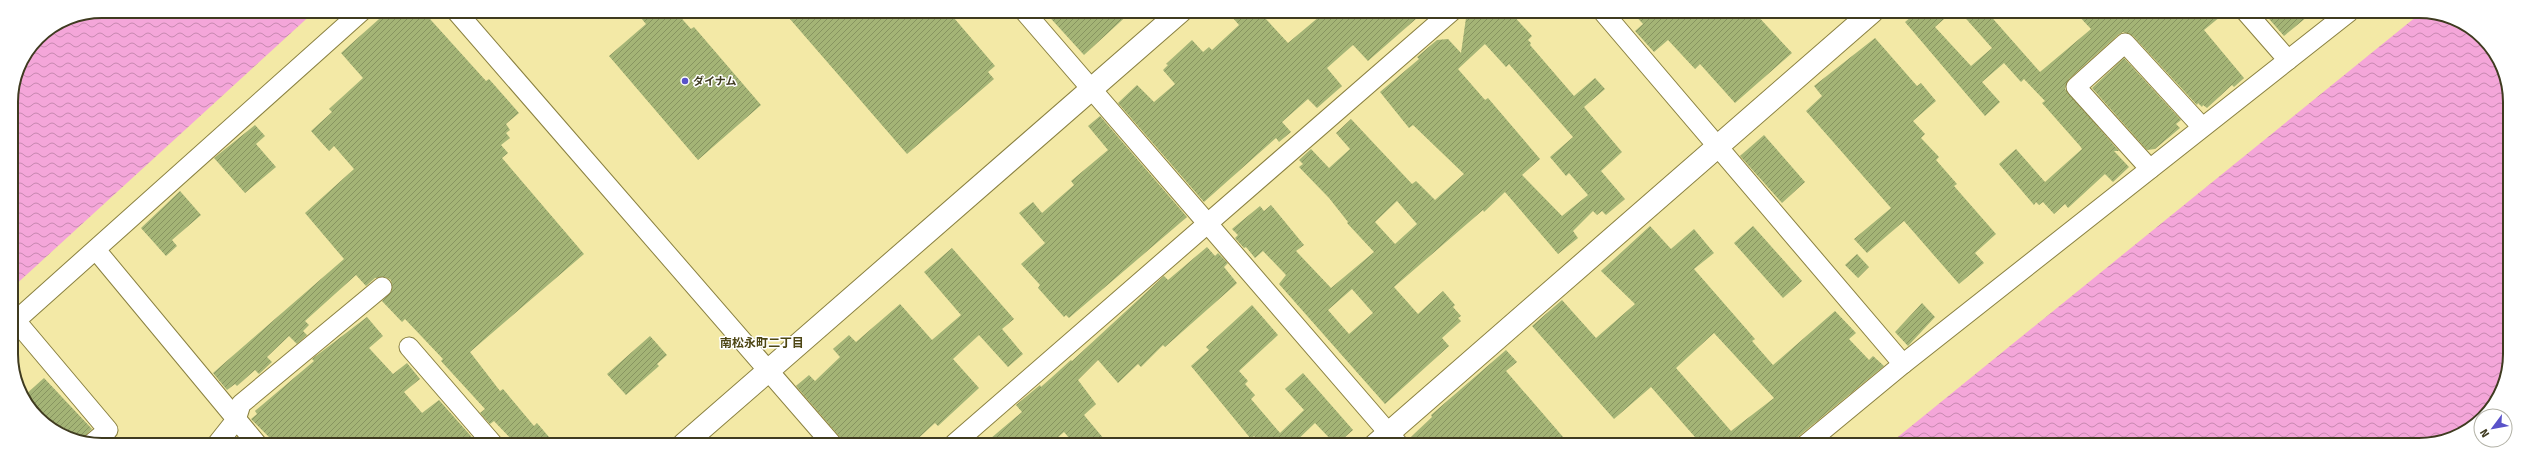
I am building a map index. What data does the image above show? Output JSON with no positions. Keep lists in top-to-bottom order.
{
  "districts": ["南松永町二丁目"],
  "places": ["ダイナム"],
  "north": "bottom left"
}
